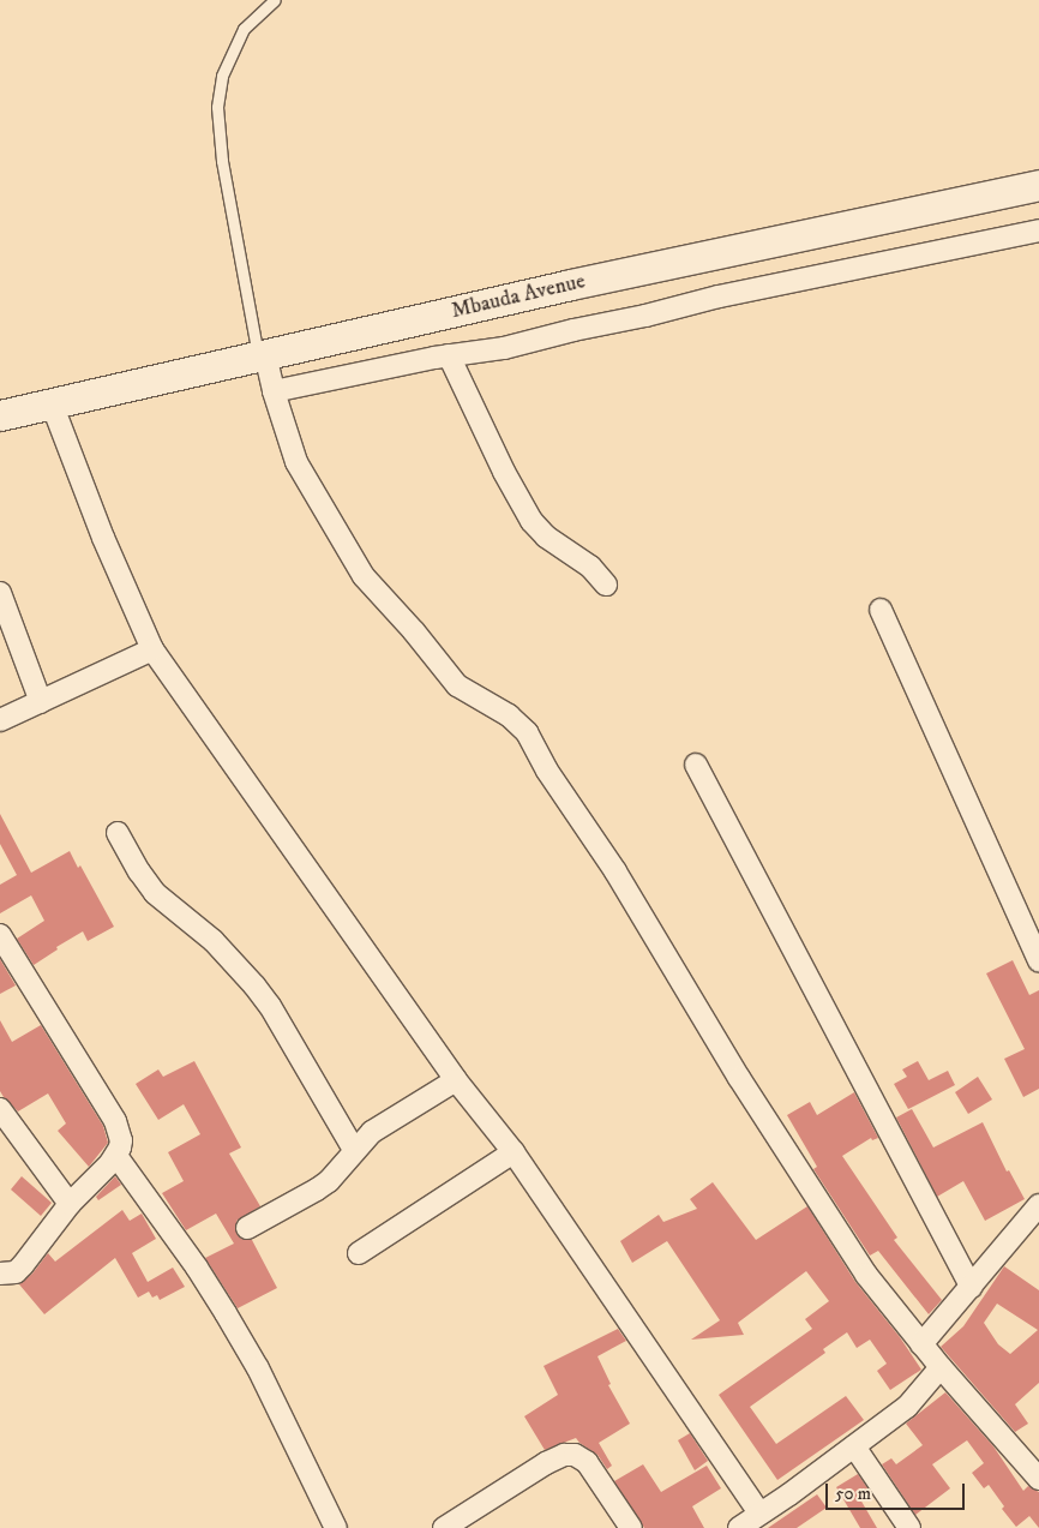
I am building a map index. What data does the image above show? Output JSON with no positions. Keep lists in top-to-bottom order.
{
  "streets": {
    "street": ["Mbauda Avenue"]
  },
  "scale_bar": "50 m"
}
